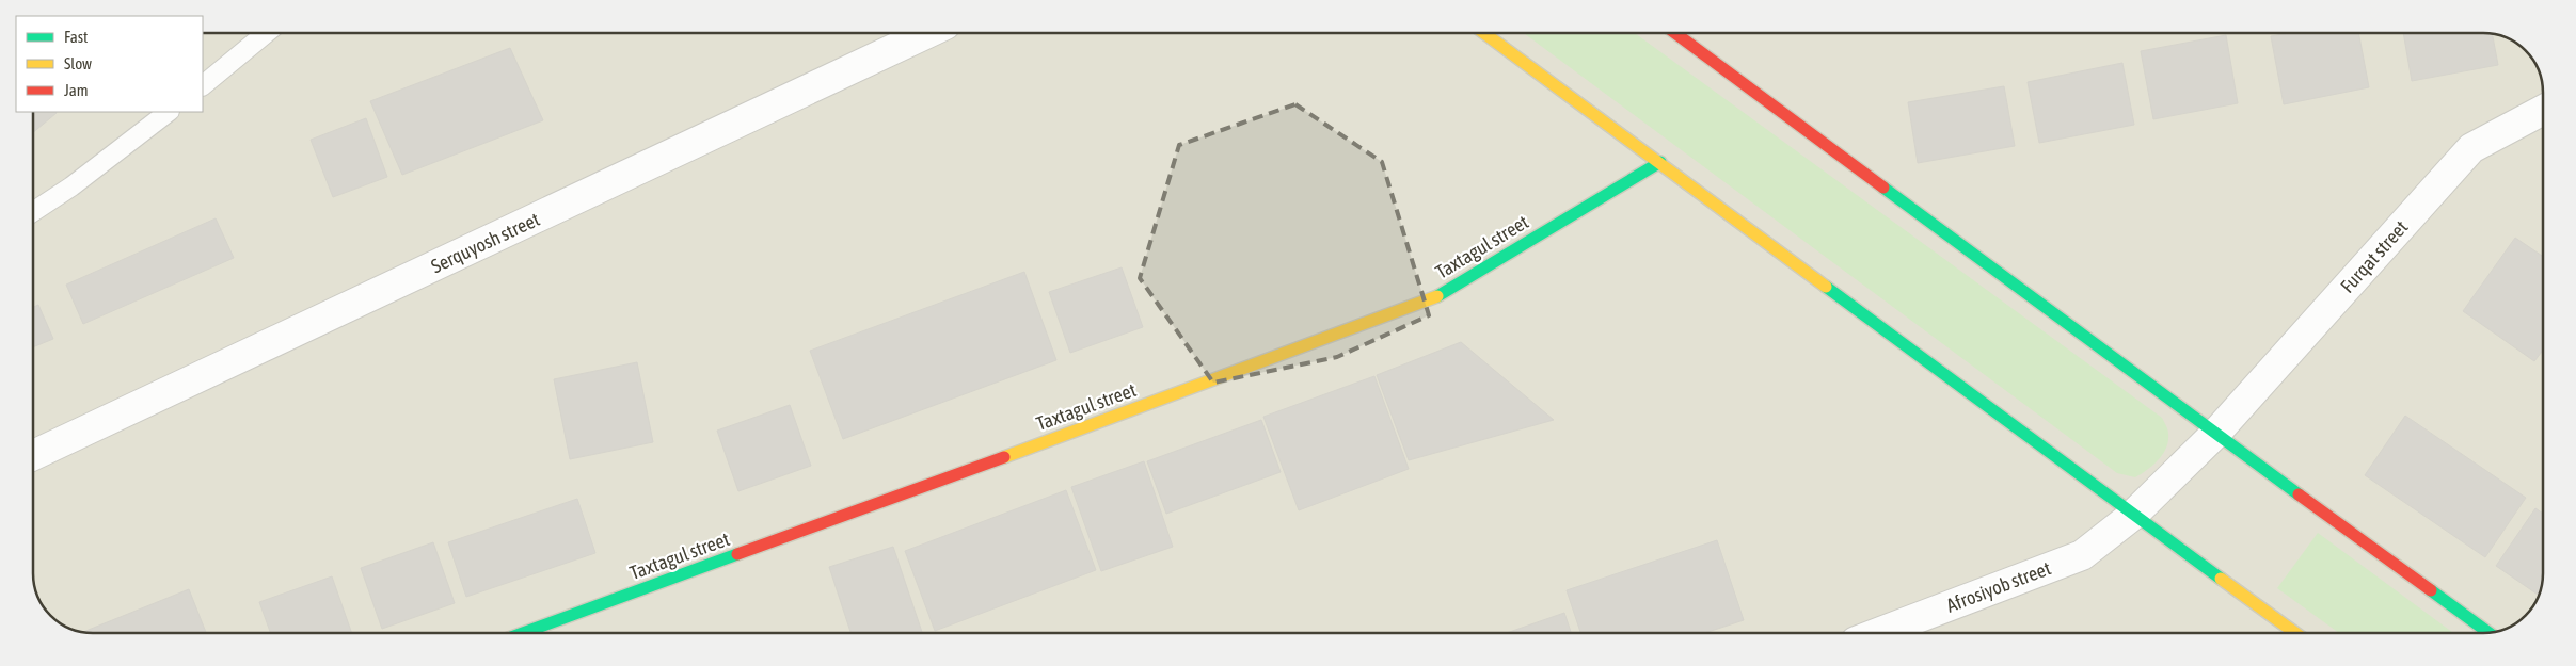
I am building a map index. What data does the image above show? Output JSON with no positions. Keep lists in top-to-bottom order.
{
  "streets": {
    "street": [
      "Serquyosh street",
      "Taxtagul street",
      "Furqat street",
      "Afrosiyob street"
    ]
  },
  "crossings": [
    ["Furqat street", "Afrosiyob street"]
  ],
  "legend": ["Fast", "Slow", "Jam"]
}
